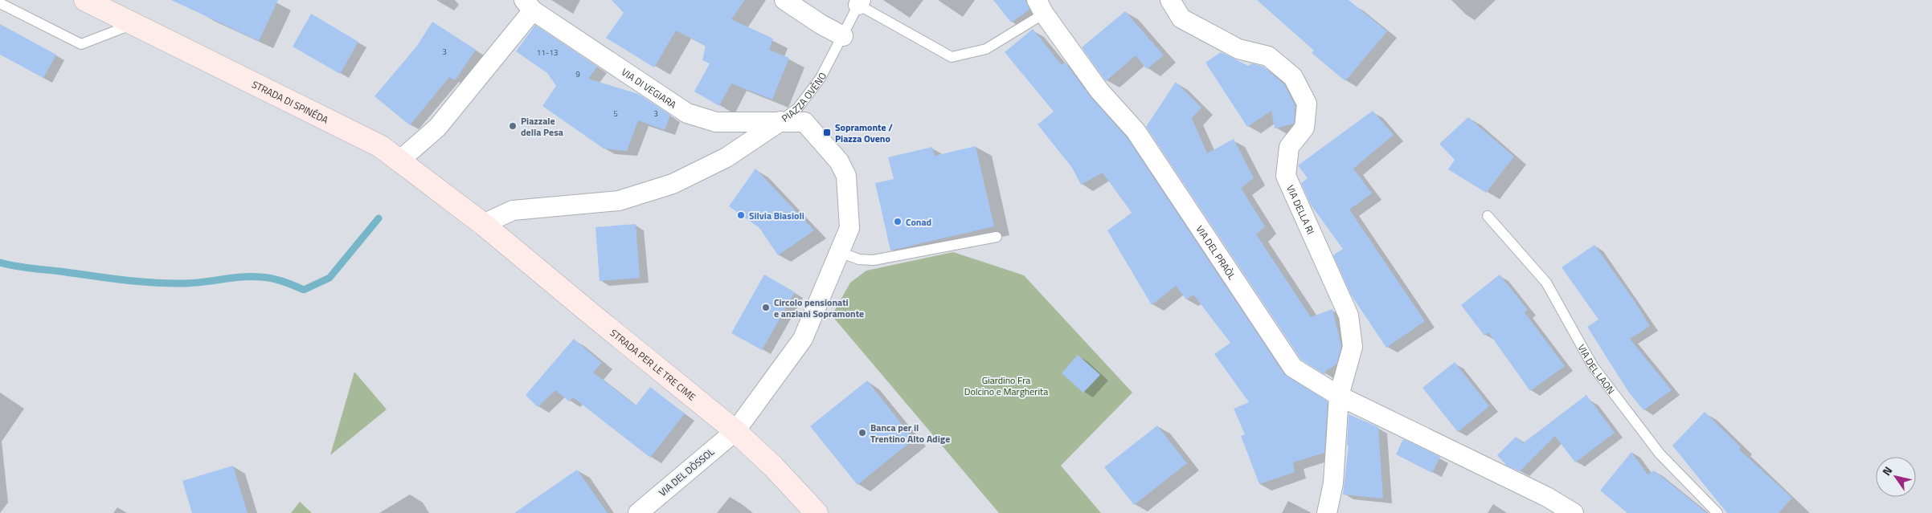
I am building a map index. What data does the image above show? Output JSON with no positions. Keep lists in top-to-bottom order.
{
  "streets": {
    "main road": ["STRADA DI SPINÉDA", "STRADA PER LE TRE CIME"],
    "street": [
      "VIA DI VEGIARA",
      "PIAZZA OVÈNO",
      "VIA DELLA RI",
      "VIA DEL PRAÒL",
      "VIA DEL DÒSSOL"
    ],
    "lane": ["VIA DEL LAON"]
  },
  "crossings": [
    ["VIA DI VEGIARA", "PIAZZA OVÈNO"],
    ["VIA DI VEGIARA", "STRADA DI SPINÉDA"],
    ["PIAZZA OVÈNO", "VIA DEL PRAÒL"],
    ["PIAZZA OVÈNO", "STRADA PER LE TRE CIME"],
    ["PIAZZA OVÈNO", "VIA DEL DÒSSOL"],
    ["STRADA DI SPINÉDA", "STRADA PER LE TRE CIME"],
    ["VIA DELLA RI", "VIA DEL PRAÒL"],
    ["STRADA PER LE TRE CIME", "VIA DEL DÒSSOL"]
  ],
  "parks": ["Giardino Fra Dolcino e Margherita"],
  "places": {
    "other": [
      "Piazzale della Pesa",
      "Silvia Biasioli",
      "Conad",
      "Circolo pensionati e anziani Sopramonte",
      "Banca per il Trentino Alto Adige"
    ],
    "transit": ["Sopramonte / Piazza Oveno"]
  },
  "house_numbers": [
    "3",
    "11-13",
    "9",
    "5",
    "3"
  ],
  "north": "top left"
}
